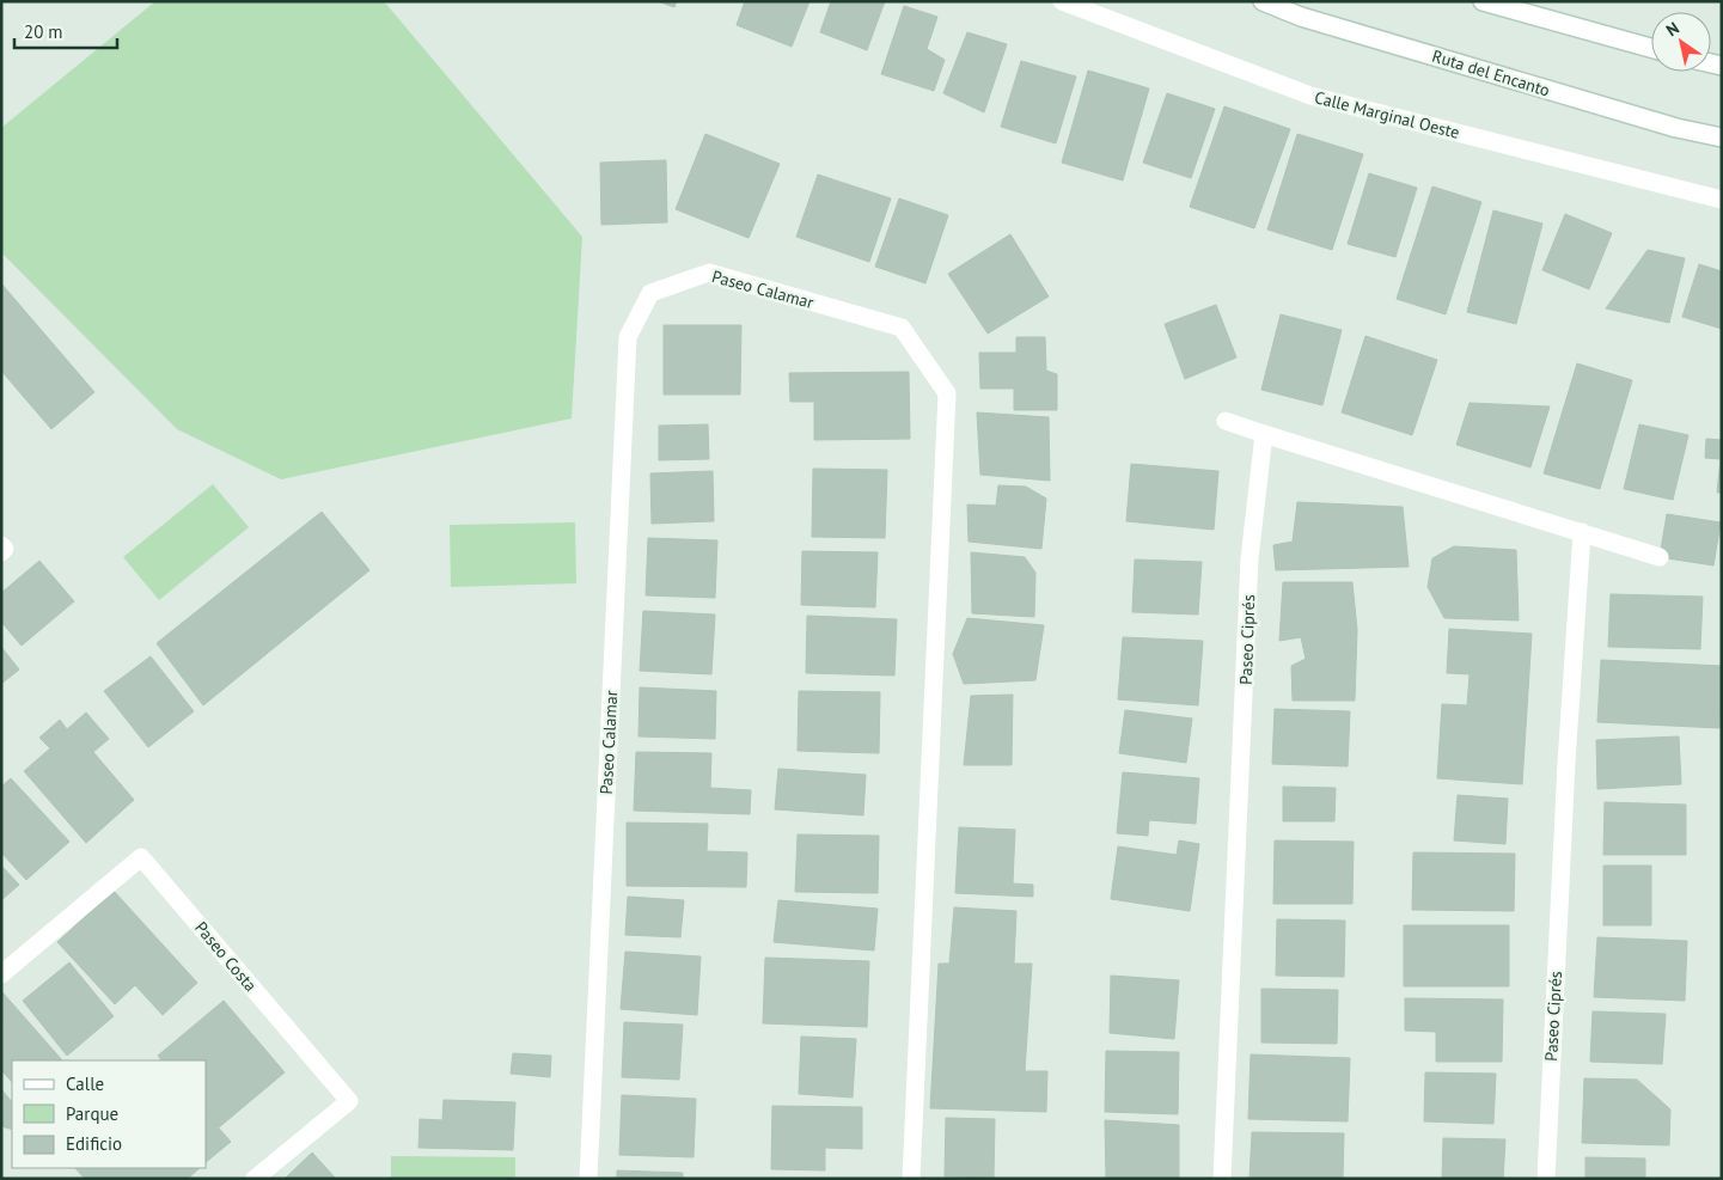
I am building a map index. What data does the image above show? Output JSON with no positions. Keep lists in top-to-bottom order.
{
  "streets": {
    "street": [
      "Ruta del Encanto",
      "Calle Marginal Oeste",
      "Paseo Calamar",
      "Paseo Ciprés",
      "Paseo Costa"
    ]
  },
  "legend": ["Calle", "Parque", "Edificio"],
  "scale_bar": "20 m",
  "north": "top left"
}
